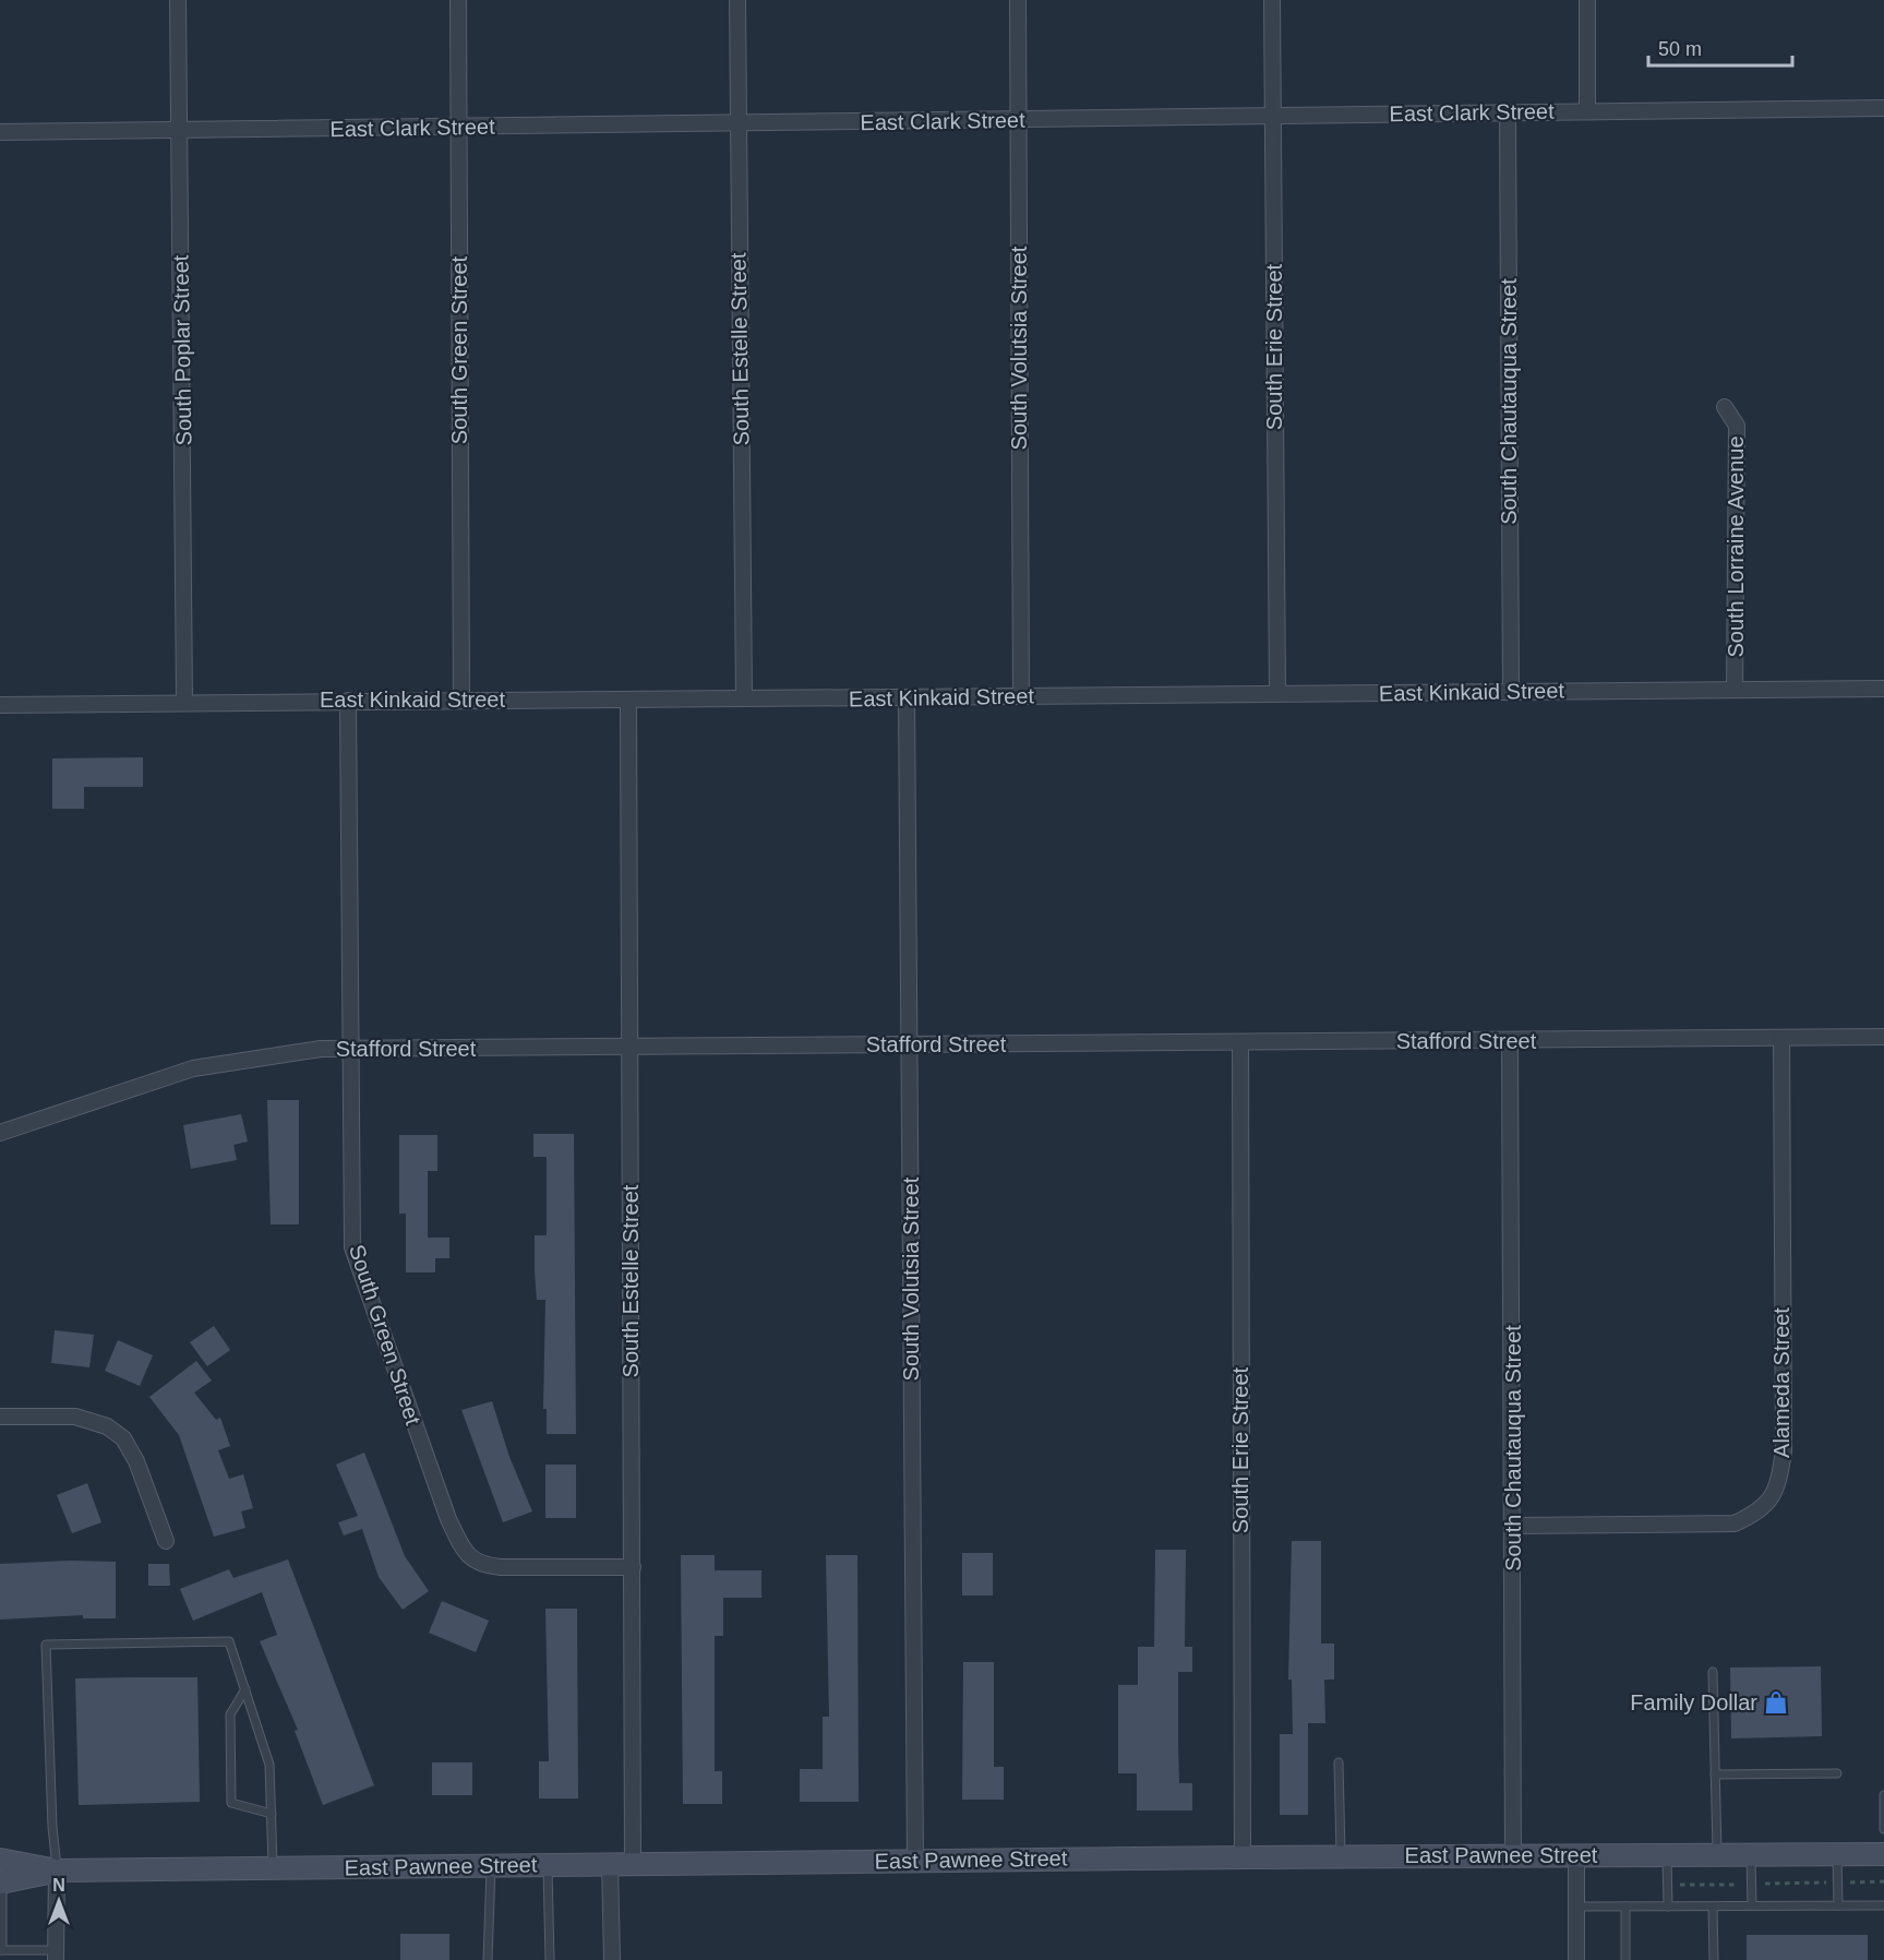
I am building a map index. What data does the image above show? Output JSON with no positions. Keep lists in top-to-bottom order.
{
  "streets": {
    "main road": ["East Pawnee Street"],
    "street": [
      "East Clark Street",
      "South Erie Street",
      "South Volutsia Street",
      "South Estelle Street",
      "South Poplar Street",
      "South Green Street",
      "South Chautauqua Street",
      "South Lorraine Avenue",
      "East Kinkaid Street",
      "Stafford Street",
      "Alameda Street"
    ]
  },
  "crossings": [
    ["East Clark Street", "South Erie Street"],
    ["East Clark Street", "South Volutsia Street"],
    ["East Clark Street", "South Estelle Street"],
    ["East Clark Street", "South Poplar Street"],
    ["East Clark Street", "South Green Street"],
    ["East Clark Street", "South Chautauqua Street"],
    ["South Erie Street", "East Kinkaid Street"],
    ["South Erie Street", "Stafford Street"],
    ["South Erie Street", "East Pawnee Street"],
    ["South Volutsia Street", "East Kinkaid Street"],
    ["South Volutsia Street", "Stafford Street"],
    ["South Volutsia Street", "East Pawnee Street"],
    ["South Estelle Street", "South Green Street"],
    ["South Estelle Street", "East Kinkaid Street"],
    ["South Estelle Street", "Stafford Street"],
    ["South Estelle Street", "East Pawnee Street"],
    ["South Poplar Street", "East Kinkaid Street"],
    ["South Green Street", "East Kinkaid Street"],
    ["South Green Street", "Stafford Street"],
    ["South Chautauqua Street", "East Kinkaid Street"],
    ["South Chautauqua Street", "Stafford Street"],
    ["South Chautauqua Street", "Alameda Street"],
    ["South Chautauqua Street", "East Pawnee Street"],
    ["South Lorraine Avenue", "East Kinkaid Street"],
    ["Stafford Street", "Alameda Street"]
  ],
  "places": {
    "shop": ["Family Dollar"]
  },
  "scale_bar": "50 m",
  "north": "top"
}
